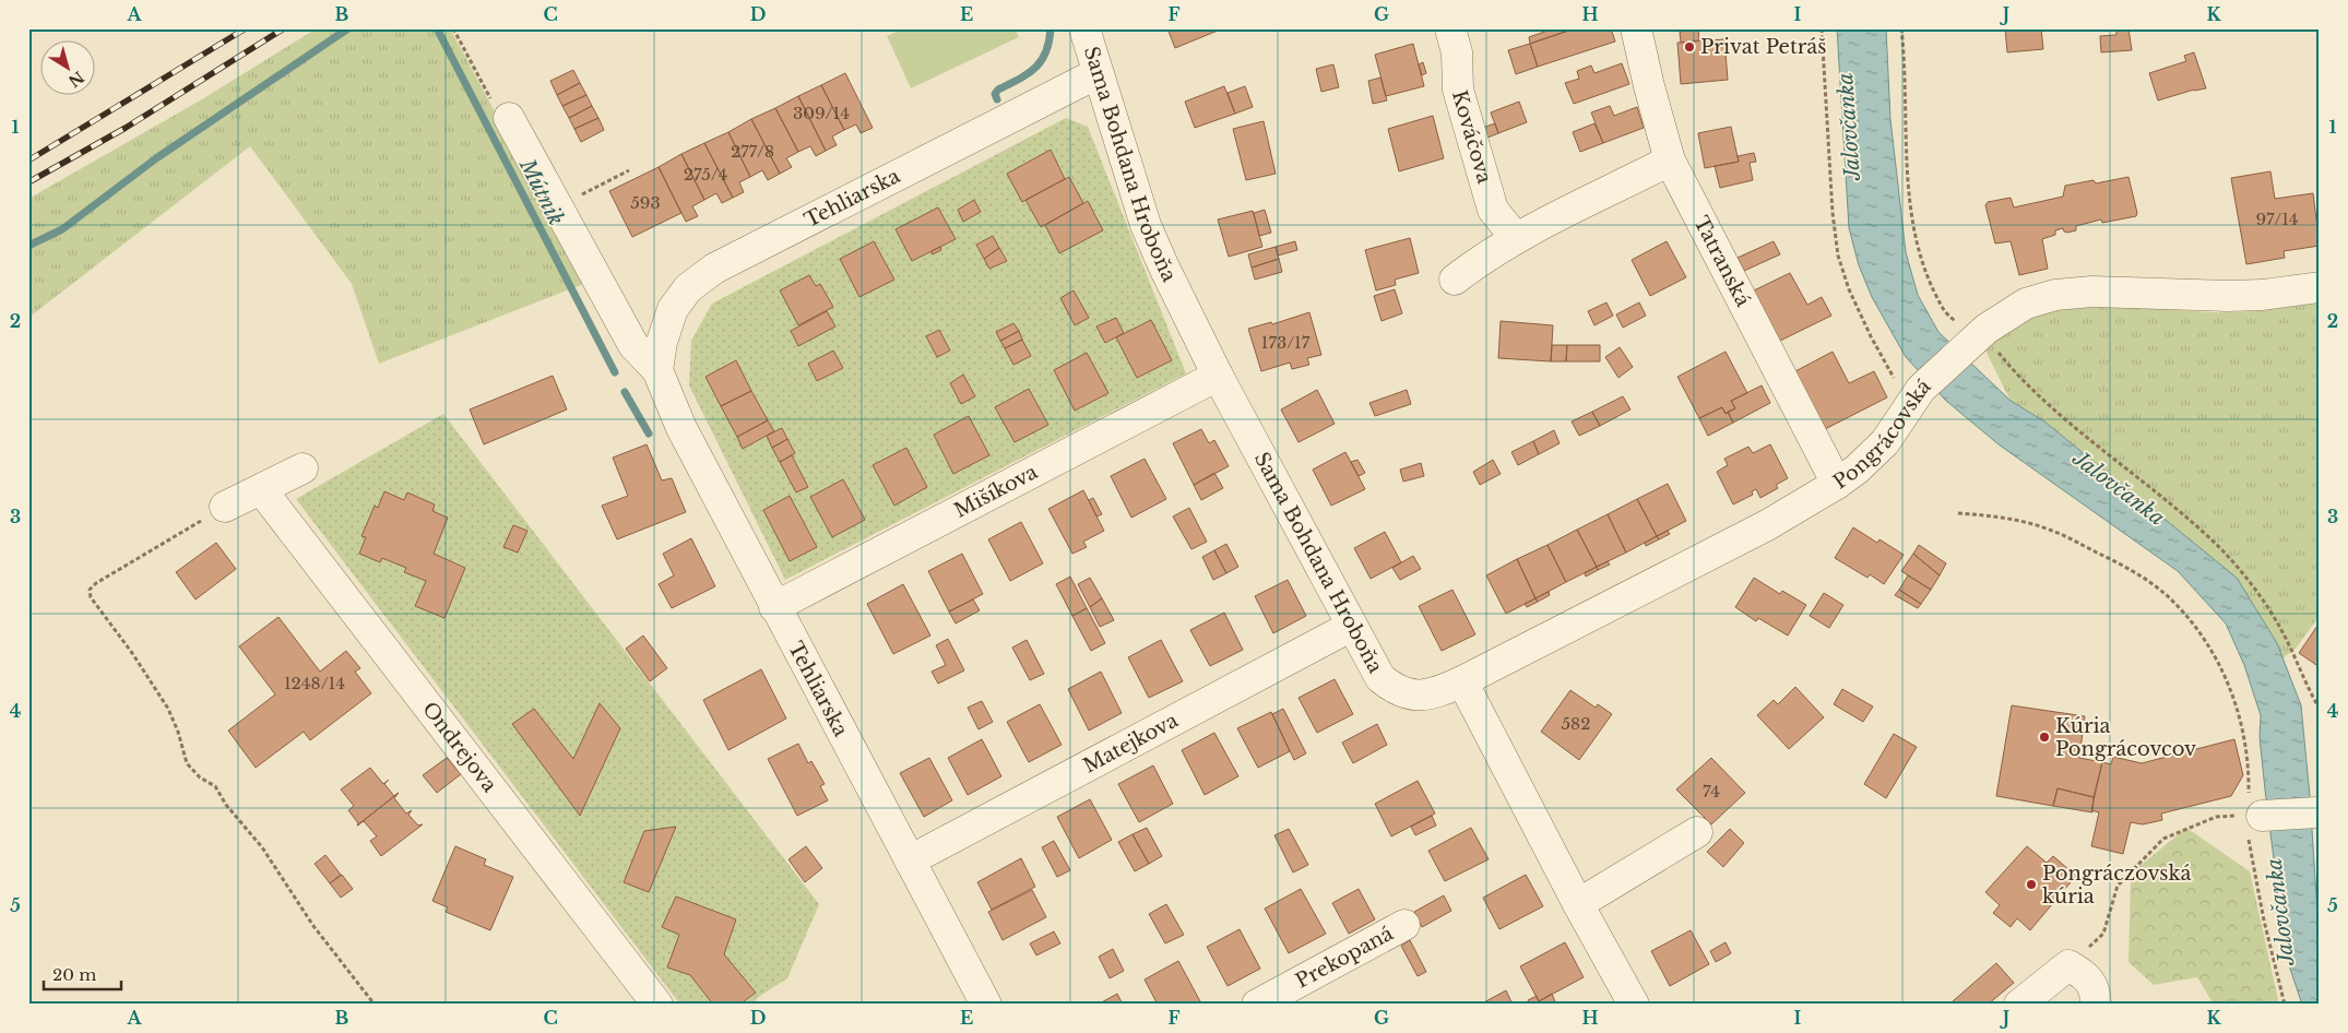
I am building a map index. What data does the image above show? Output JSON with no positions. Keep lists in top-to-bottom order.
{
  "streets": {
    "street": [
      "Kováčova",
      "Sama Bohdana Hroboňa",
      "Tehliarska",
      "Tatranská",
      "Pongrácovská",
      "Mišíkova",
      "Matejkova",
      "Ondrejova",
      "Prekopaná"
    ]
  },
  "crossings": [
    ["Sama Bohdana Hroboňa", "Tehliarska"],
    ["Sama Bohdana Hroboňa", "Pongrácovská"],
    ["Sama Bohdana Hroboňa", "Mišíkova"],
    ["Sama Bohdana Hroboňa", "Matejkova"],
    ["Tehliarska", "Mišíkova"],
    ["Tehliarska", "Matejkova"],
    ["Tatranská", "Pongrácovská"]
  ],
  "water": ["Jalovčanka", "Mútnik"],
  "places": ["Privat Petráš", "Kúria Pongrácovcov", "Pongráczovská kúria"],
  "house_numbers": [
    "309/14",
    "277/8",
    "275/4",
    "593",
    "97/14",
    "173/17",
    "1248/14",
    "582",
    "74"
  ],
  "scale_bar": "20 m",
  "north": "bottom right",
  "grid": {
    "columns": [
      "A",
      "B",
      "C",
      "D",
      "E",
      "F",
      "G",
      "H",
      "I",
      "J",
      "K"
    ],
    "rows": [
      "1",
      "2",
      "3",
      "4",
      "5"
    ]
  }
}
